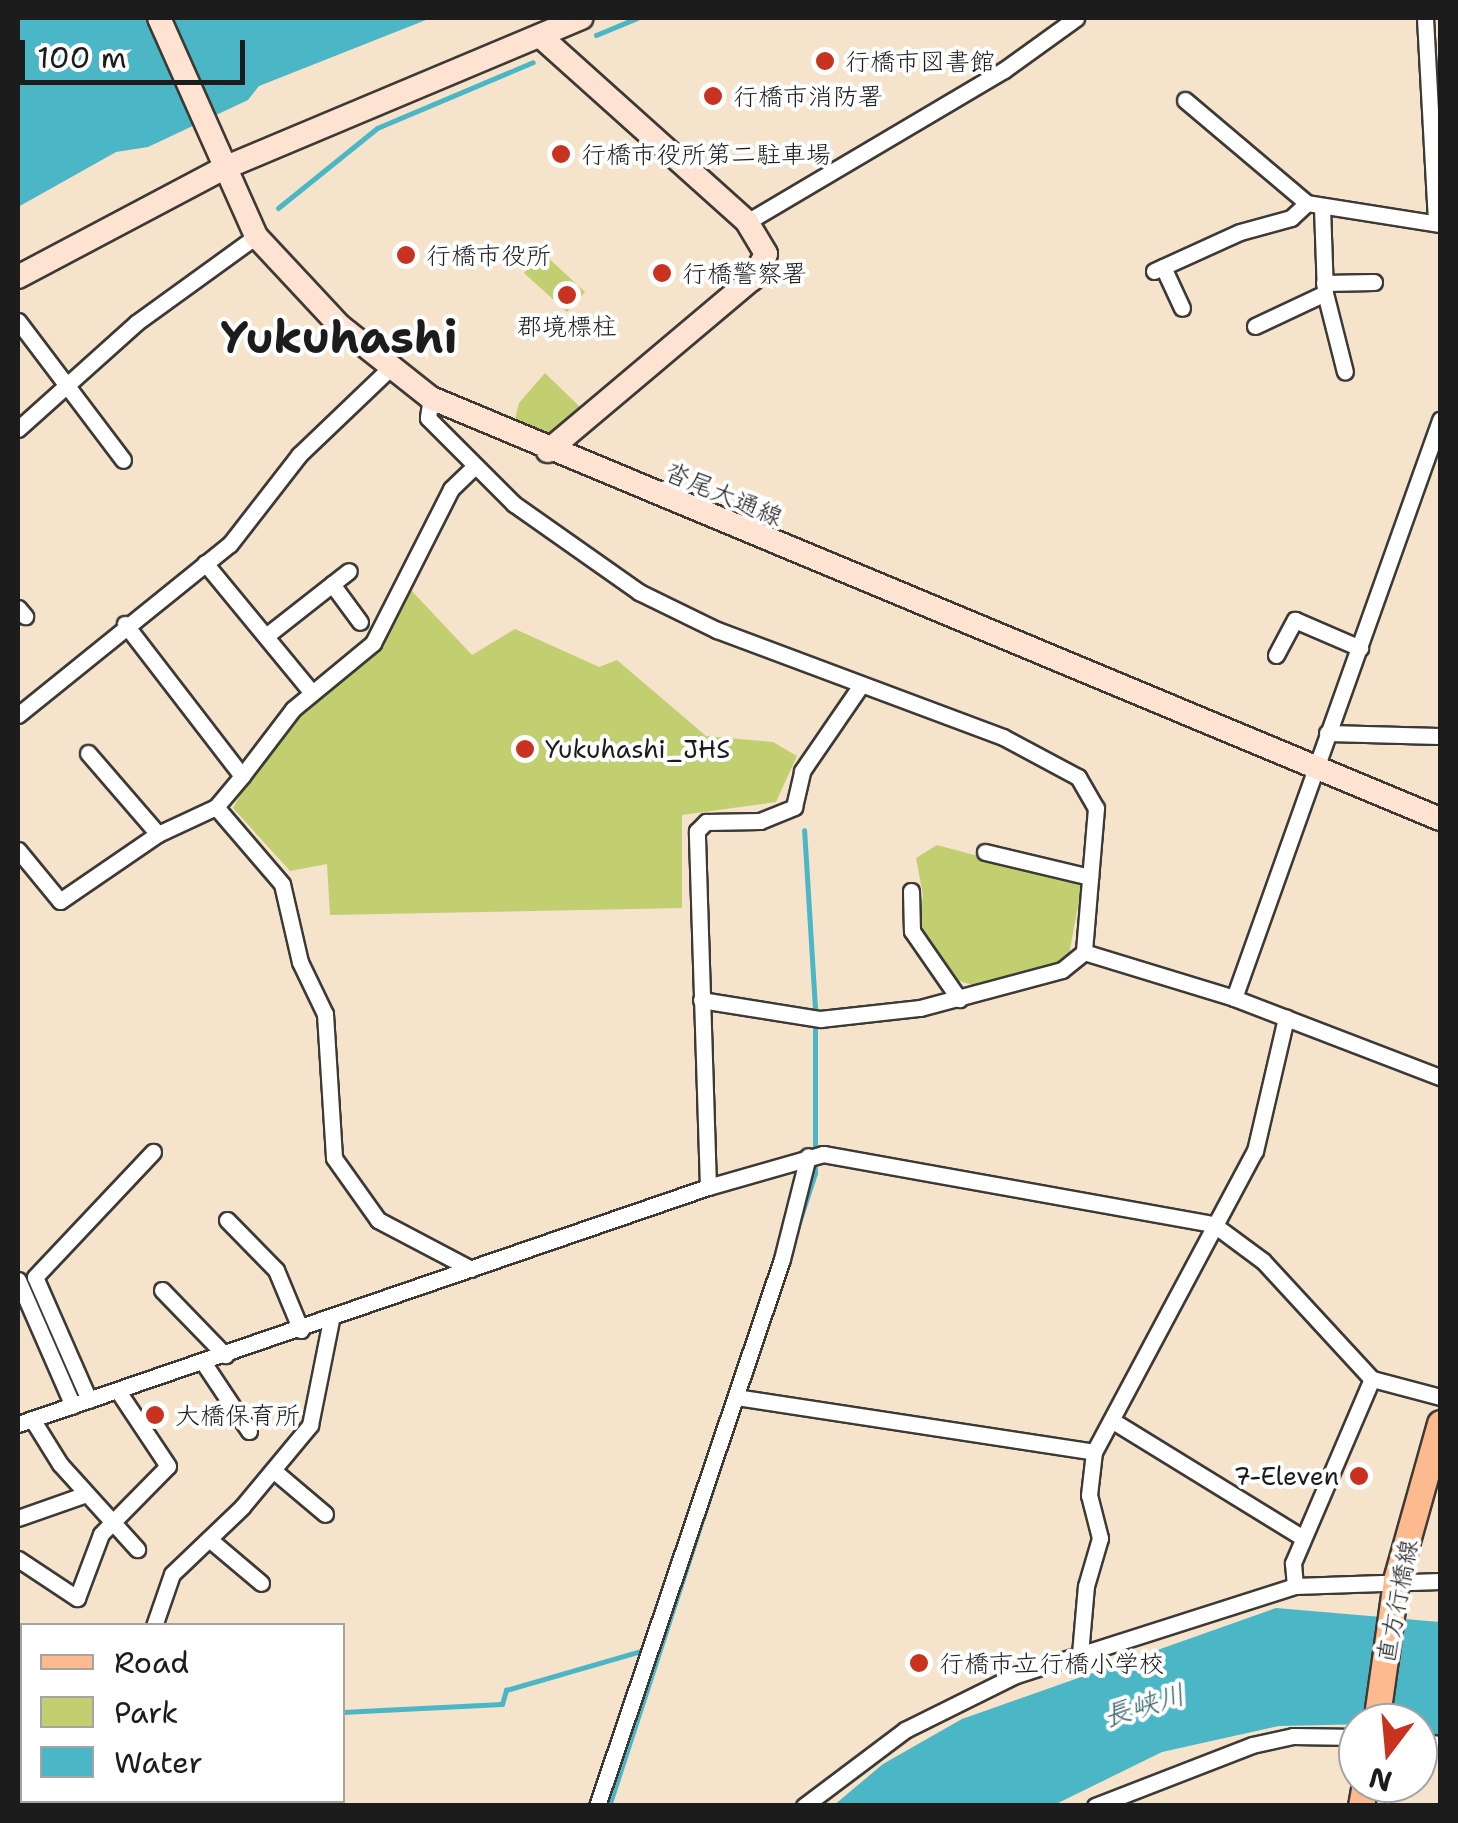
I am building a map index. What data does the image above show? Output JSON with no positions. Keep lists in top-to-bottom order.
{
  "streets": {
    "main road": ["沓尾大通線", "直方行橋線"]
  },
  "districts": ["Yukuhashi"],
  "water": ["長峡川"],
  "places": [
    "行橋市図書館",
    "行橋市消防署",
    "行橋市役所第二駐車場",
    "行橋市役所",
    "行橋警察署",
    "郡境標柱",
    "Yukuhashi_JHS",
    "大橋保育所",
    "7-Eleven",
    "行橋市立行橋小学校"
  ],
  "legend": ["Road", "Park", "Water"],
  "scale_bar": "100 m",
  "north": "bottom"
}
